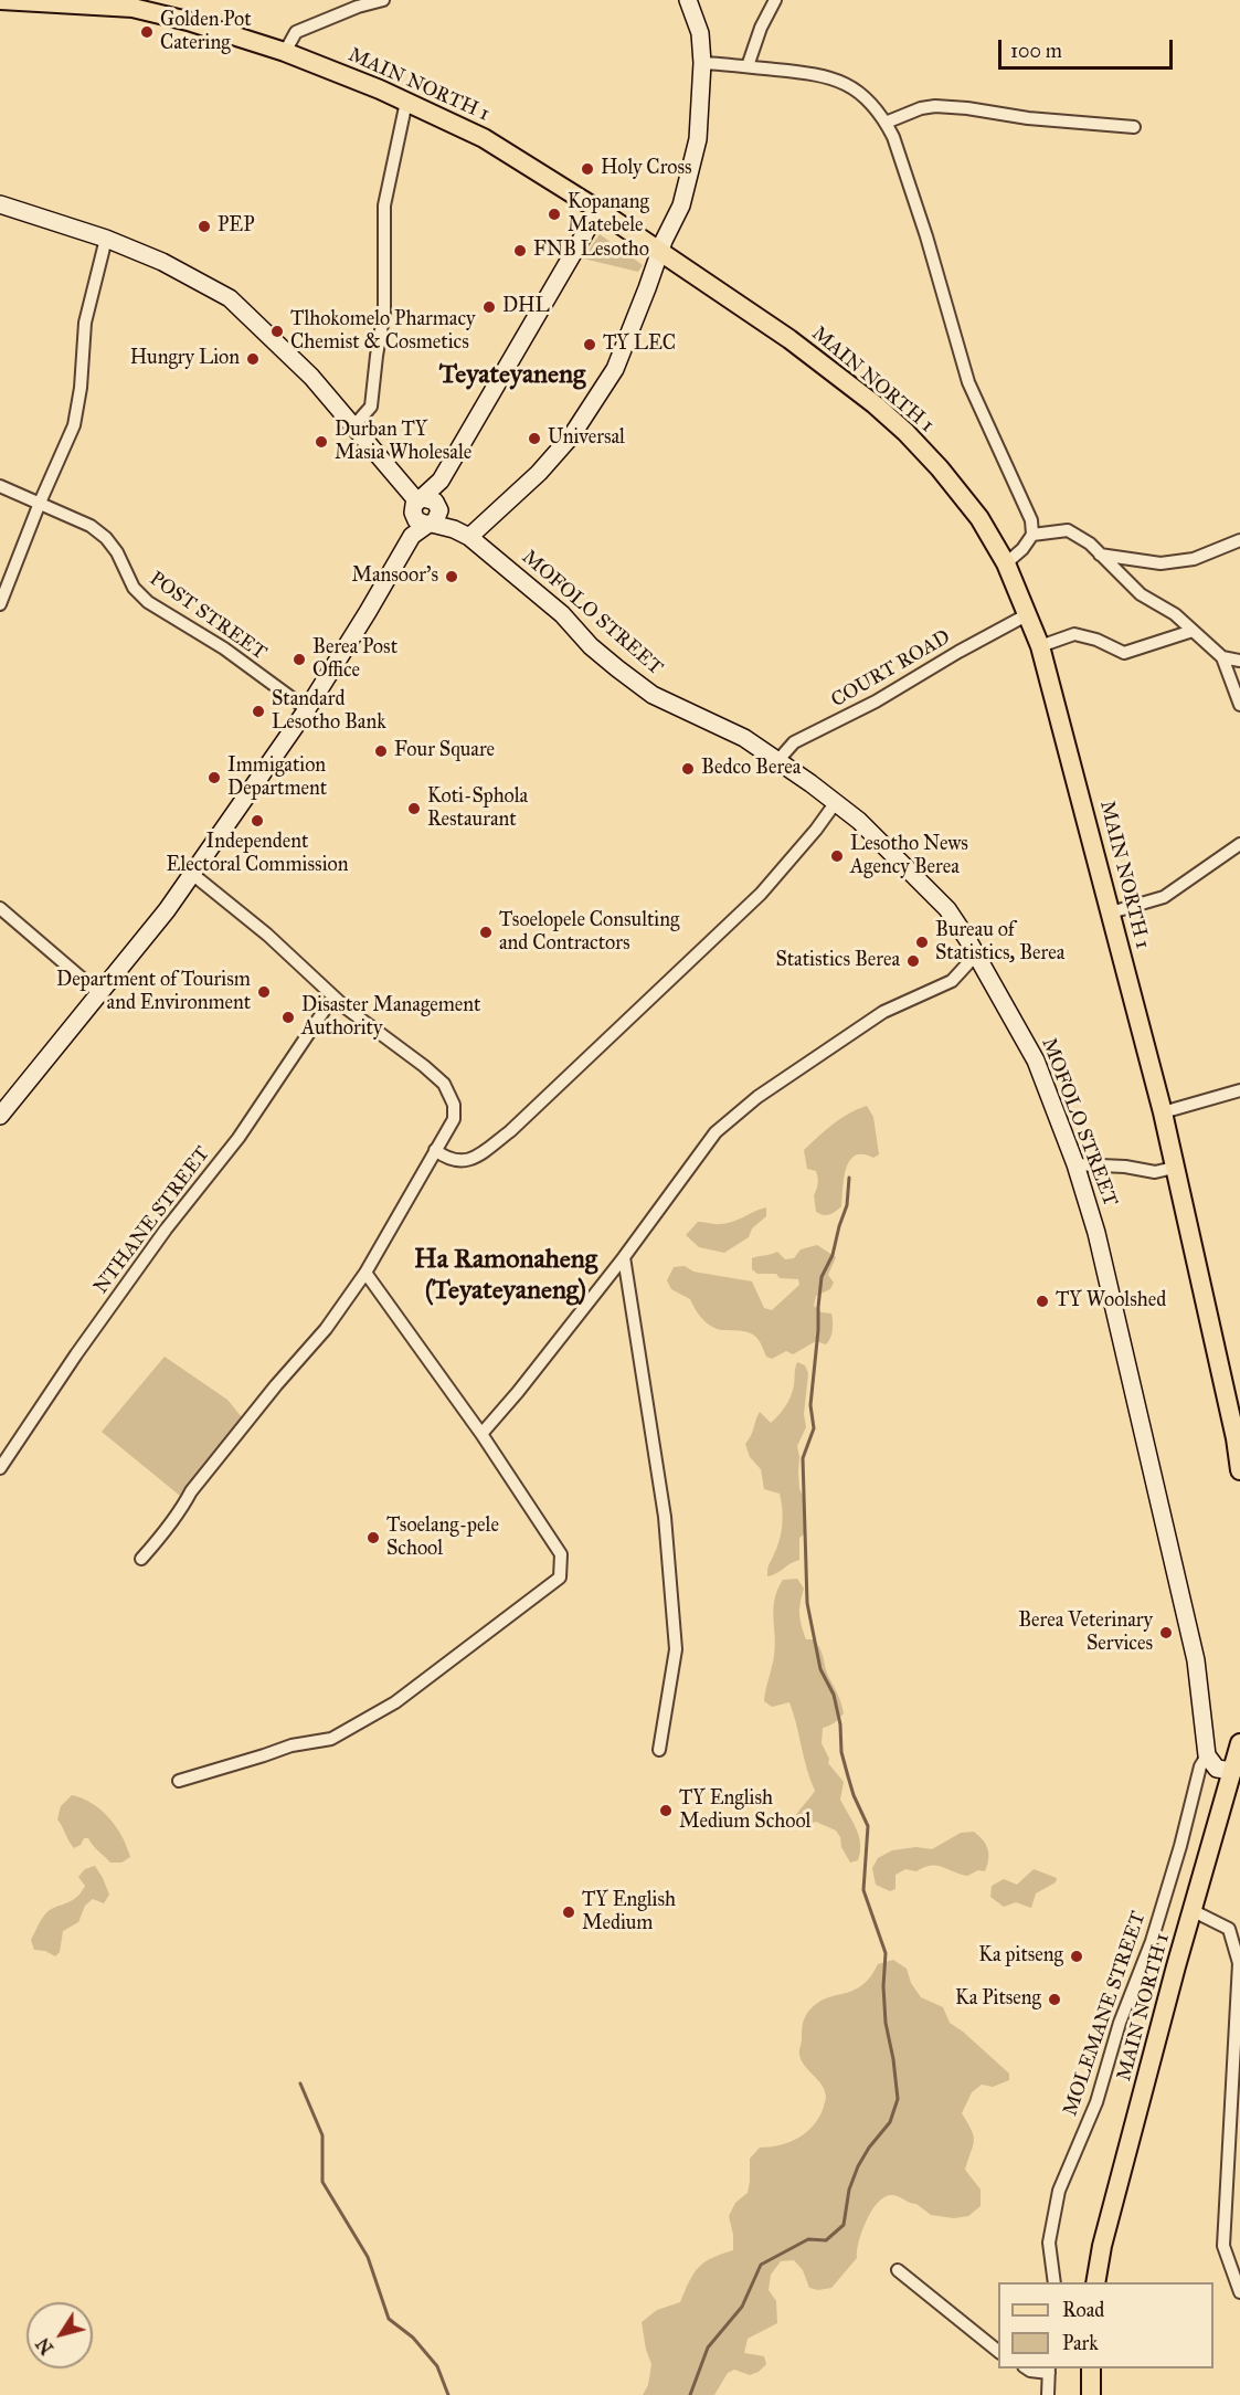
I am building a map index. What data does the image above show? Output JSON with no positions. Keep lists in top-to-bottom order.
{
  "streets": {
    "main road": ["MAIN NORTH 1", "MOFOLO STREET"],
    "street": [
      "POST STREET",
      "COURT ROAD",
      "NTHANE STREET",
      "MOLEMANE STREET"
    ]
  },
  "crossings": [
    ["MAIN NORTH 1", "COURT ROAD"],
    ["MOFOLO STREET", "COURT ROAD"],
    ["MOFOLO STREET", "MOLEMANE STREET"]
  ],
  "districts": ["Teyateyaneng", "Ha Ramonaheng (Teyateyaneng)"],
  "places": [
    "Golden Pot Catering",
    "Holy Cross",
    "Kopanang Matebele",
    "PEP",
    "FNB Lesotho",
    "DHL",
    "Tlhokomelo Pharmacy Chemist & Cosmetics",
    "TY LEC",
    "Hungry Lion",
    "Universal",
    "Durban TY Masia Wholesale",
    "Mansoor's",
    "Berea Post Office",
    "Standard Lesotho Bank",
    "Four Square",
    "Bedco Berea",
    "Immigation Department",
    "Koti-Sphola Restaurant",
    "Independent Electoral Commission",
    "Lesotho News Agency Berea",
    "Tsoelopele Consulting and Contractors",
    "Bureau of Statistics, Berea",
    "Statistics Berea",
    "Department of Tourism and Environment",
    "Disaster Management Authority",
    "TY Woolshed",
    "Tsoelang-pele School",
    "Berea Veterinary Services",
    "TY English Medium School",
    "TY English Medium",
    "Ka pitseng",
    "Ka Pitseng"
  ],
  "legend": ["Road", "Park"],
  "scale_bar": "100 m",
  "north": "bottom left"
}
